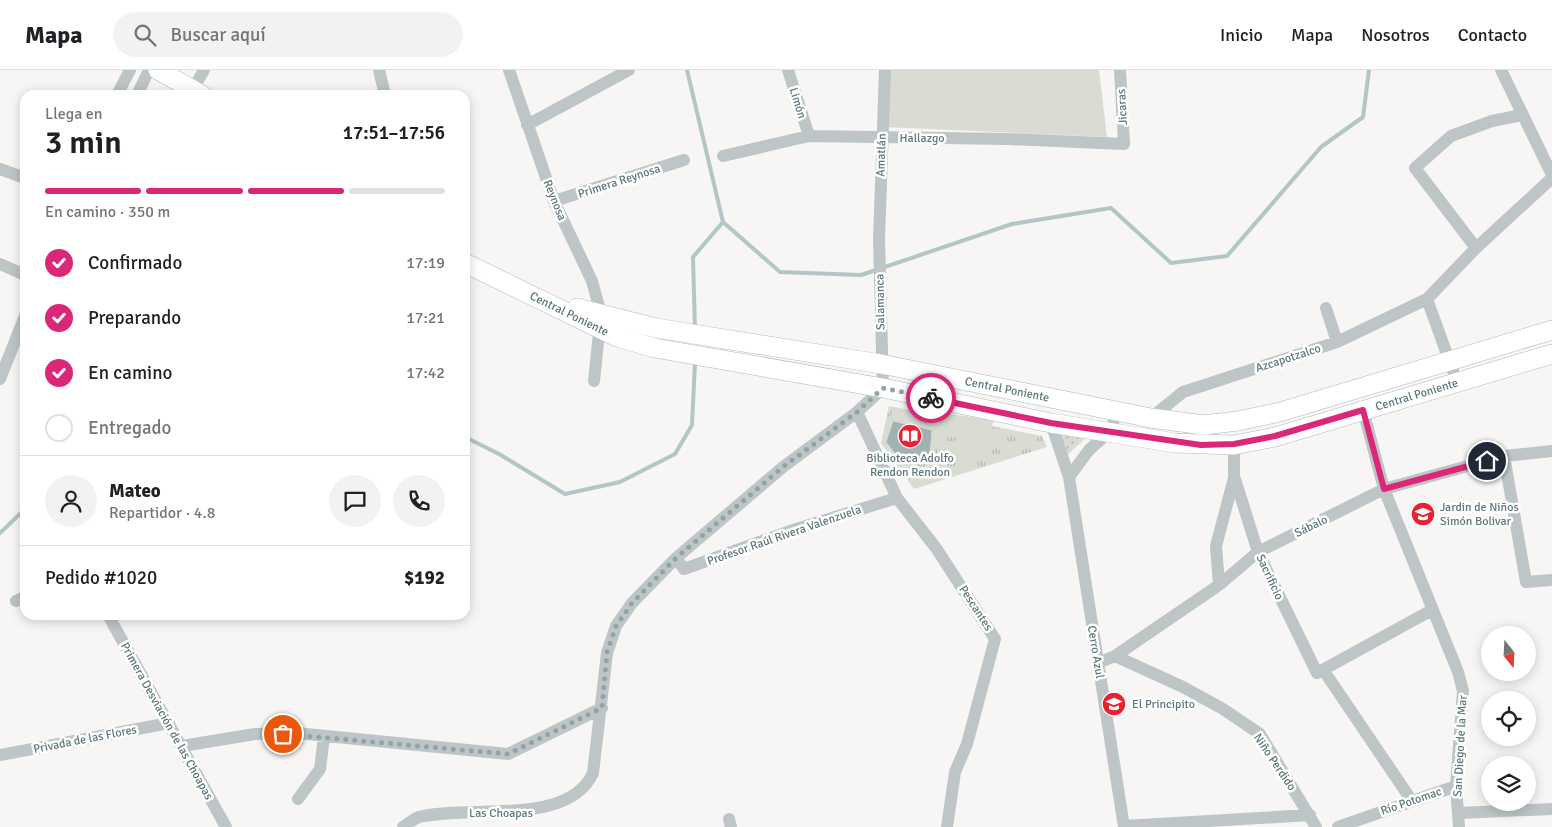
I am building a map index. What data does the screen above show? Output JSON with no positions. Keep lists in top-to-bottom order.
{
  "streets": {
    "main road": ["Central Poniente"],
    "street": [
      "Limón",
      "Jicaras",
      "Hallazgo",
      "Amatlán",
      "Primera Reynosa",
      "Reynosa",
      "Salamanca",
      "Azcapotzalco",
      "Sábalo",
      "Profesor Raúl Rivera Valenzuela",
      "Sacrificio",
      "Pescantes",
      "Cerro Azul",
      "Primera Desviación de las Choapas",
      "Privada de las Flores",
      "San Diego de la Mar",
      "Niño Perdido",
      "Río Potomac",
      "Las Choapas"
    ]
  },
  "crossings": [
    ["Limón", "Hallazgo"],
    ["Jicaras", "Hallazgo"],
    ["Hallazgo", "Amatlán"],
    ["Amatlán", "Salamanca"],
    ["Primera Reynosa", "Reynosa"],
    ["Reynosa", "Central Poniente"],
    ["Salamanca", "Central Poniente"],
    ["Central Poniente", "Azcapotzalco"],
    ["Central Poniente", "Sacrificio"],
    ["Central Poniente", "Cerro Azul"],
    ["Central Poniente", "San Diego de la Mar"],
    ["Central Poniente", "Las Choapas"],
    ["Sábalo", "Sacrificio"],
    ["Sábalo", "Cerro Azul"],
    ["Sábalo", "San Diego de la Mar"],
    ["Sábalo", "Niño Perdido"],
    ["Profesor Raúl Rivera Valenzuela", "Pescantes"],
    ["Profesor Raúl Rivera Valenzuela", "Las Choapas"],
    ["Sacrificio", "Río Potomac"],
    ["Pescantes", "Las Choapas"],
    ["Primera Desviación de las Choapas", "Privada de las Flores"],
    ["San Diego de la Mar", "Río Potomac"]
  ],
  "places": {
    "library": ["Biblioteca Adolfo Rendon Rendon"],
    "school or university": ["Jardin de Niños Simón Bolivar", "El Principito"]
  },
  "north": "bottom",
  "page": {
    "header": "Mapa",
    "search": "Buscar aquí",
    "nav": [
      "Inicio",
      "Mapa",
      "Nosotros",
      "Contacto"
    ],
    "heading": ["3 min", "Llega en", "17:51–17:56"],
    "panel": [
      "Mateo",
      "Repartidor · 4.8",
      "Pedido #1020",
      "$192"
    ],
    "bar": "En camino · 350 m",
    "list": [
      ["Confirmado", "17:19"],
      ["Preparando", "17:21"],
      ["En camino", "17:42"],
      "Entregado"
    ]
  }
}
